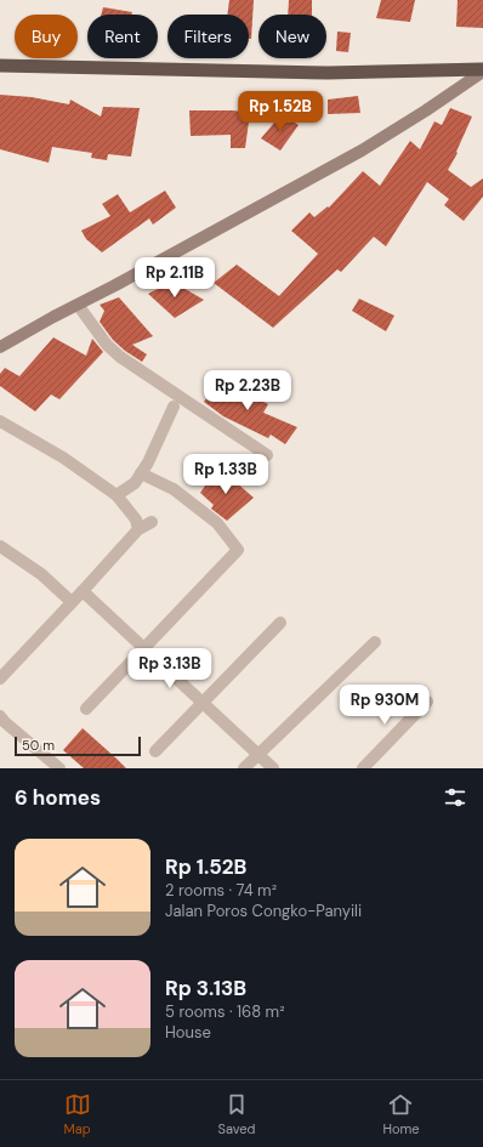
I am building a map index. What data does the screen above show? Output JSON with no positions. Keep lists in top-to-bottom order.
{
  "scale_bar": "50 m",
  "page": {
    "chip": [
      "Buy",
      "Rent",
      "Filters",
      "New"
    ],
    "price": [
      "Rp 1.52B",
      "Rp 2.11B",
      "Rp 2.23B",
      "Rp 1.33B",
      "Rp 3.13B",
      "Rp 930M"
    ],
    "scale": "50 m",
    "heading": "6 homes",
    "list": [
      {
        "name": "Rp 1.52B",
        "note": "2 rooms · 74 m² · Jalan Poros Congko-Panyili"
      },
      {
        "name": "Rp 3.13B",
        "note": "5 rooms · 168 m² · House"
      }
    ],
    "tabs": ["Map", "Saved", "Home"]
  }
}
